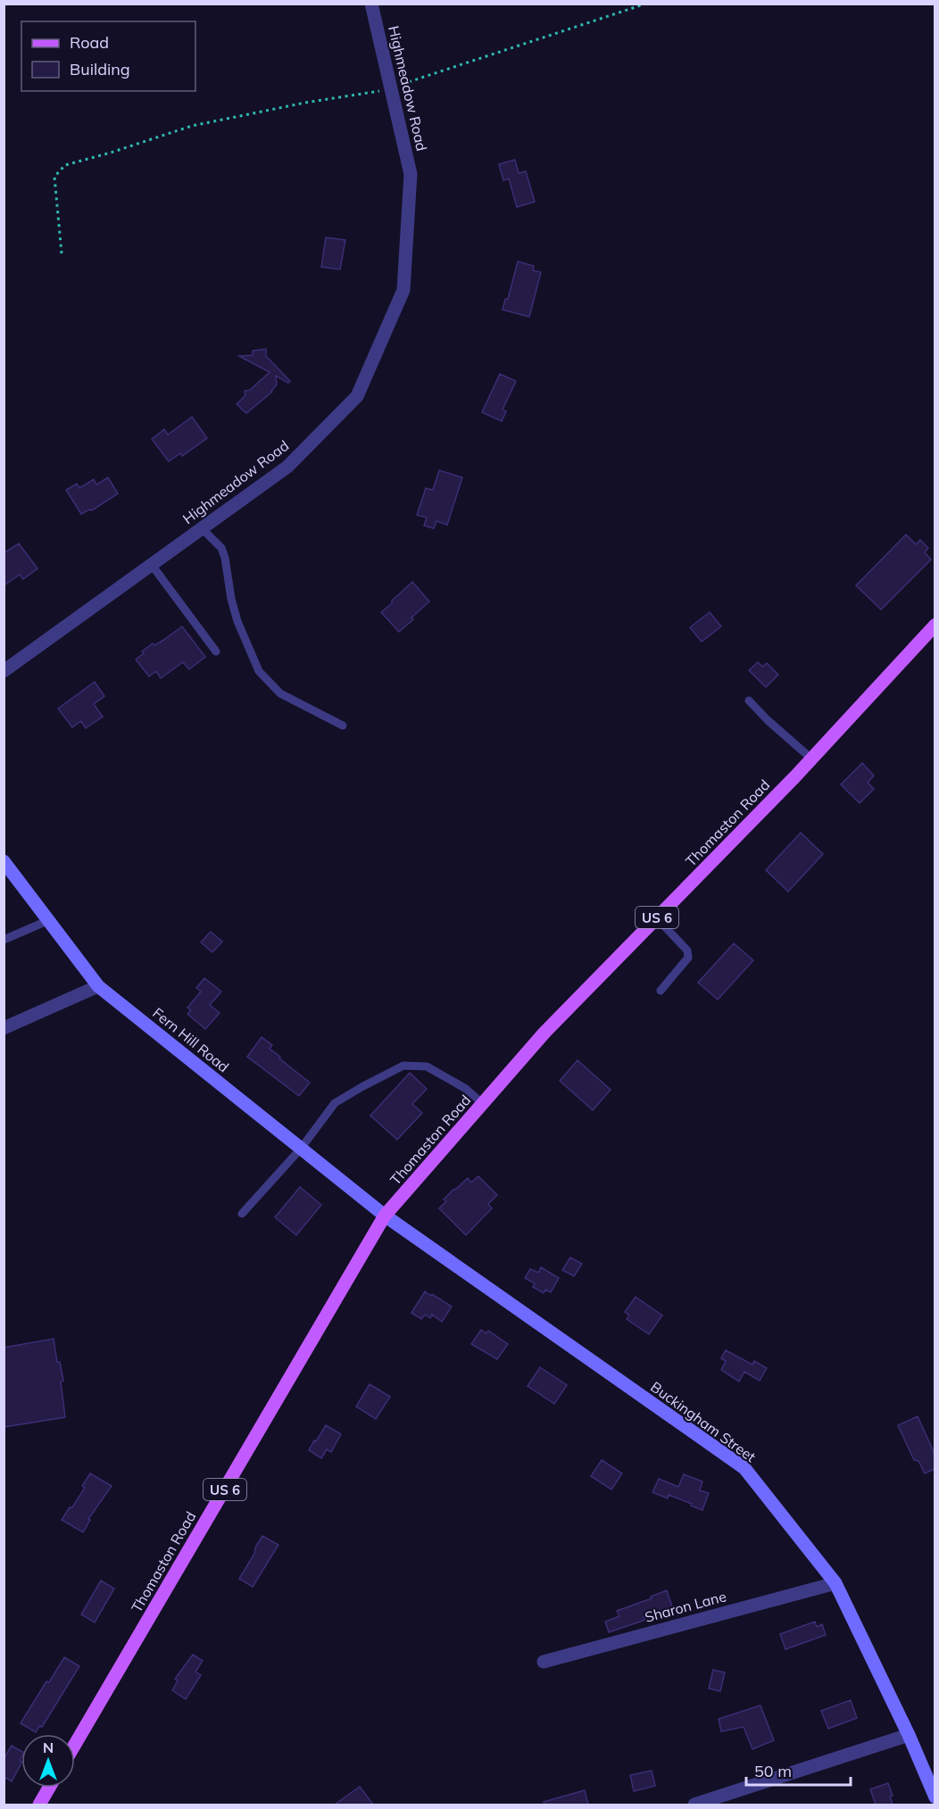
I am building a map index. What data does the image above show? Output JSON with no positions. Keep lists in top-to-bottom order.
{
  "streets": {
    "main road": [
      "Thomaston Road",
      "US 6",
      "Fern Hill Road",
      "Buckingham Street"
    ],
    "street": ["Highmeadow Road", "Sharon Lane"]
  },
  "crossings": [
    ["Thomaston Road", "Fern Hill Road"],
    ["Thomaston Road", "Buckingham Street"],
    ["Fern Hill Road", "Buckingham Street"],
    ["Buckingham Street", "Sharon Lane"]
  ],
  "legend": ["Road", "Building"],
  "scale_bar": "50 m",
  "north": "top"
}
